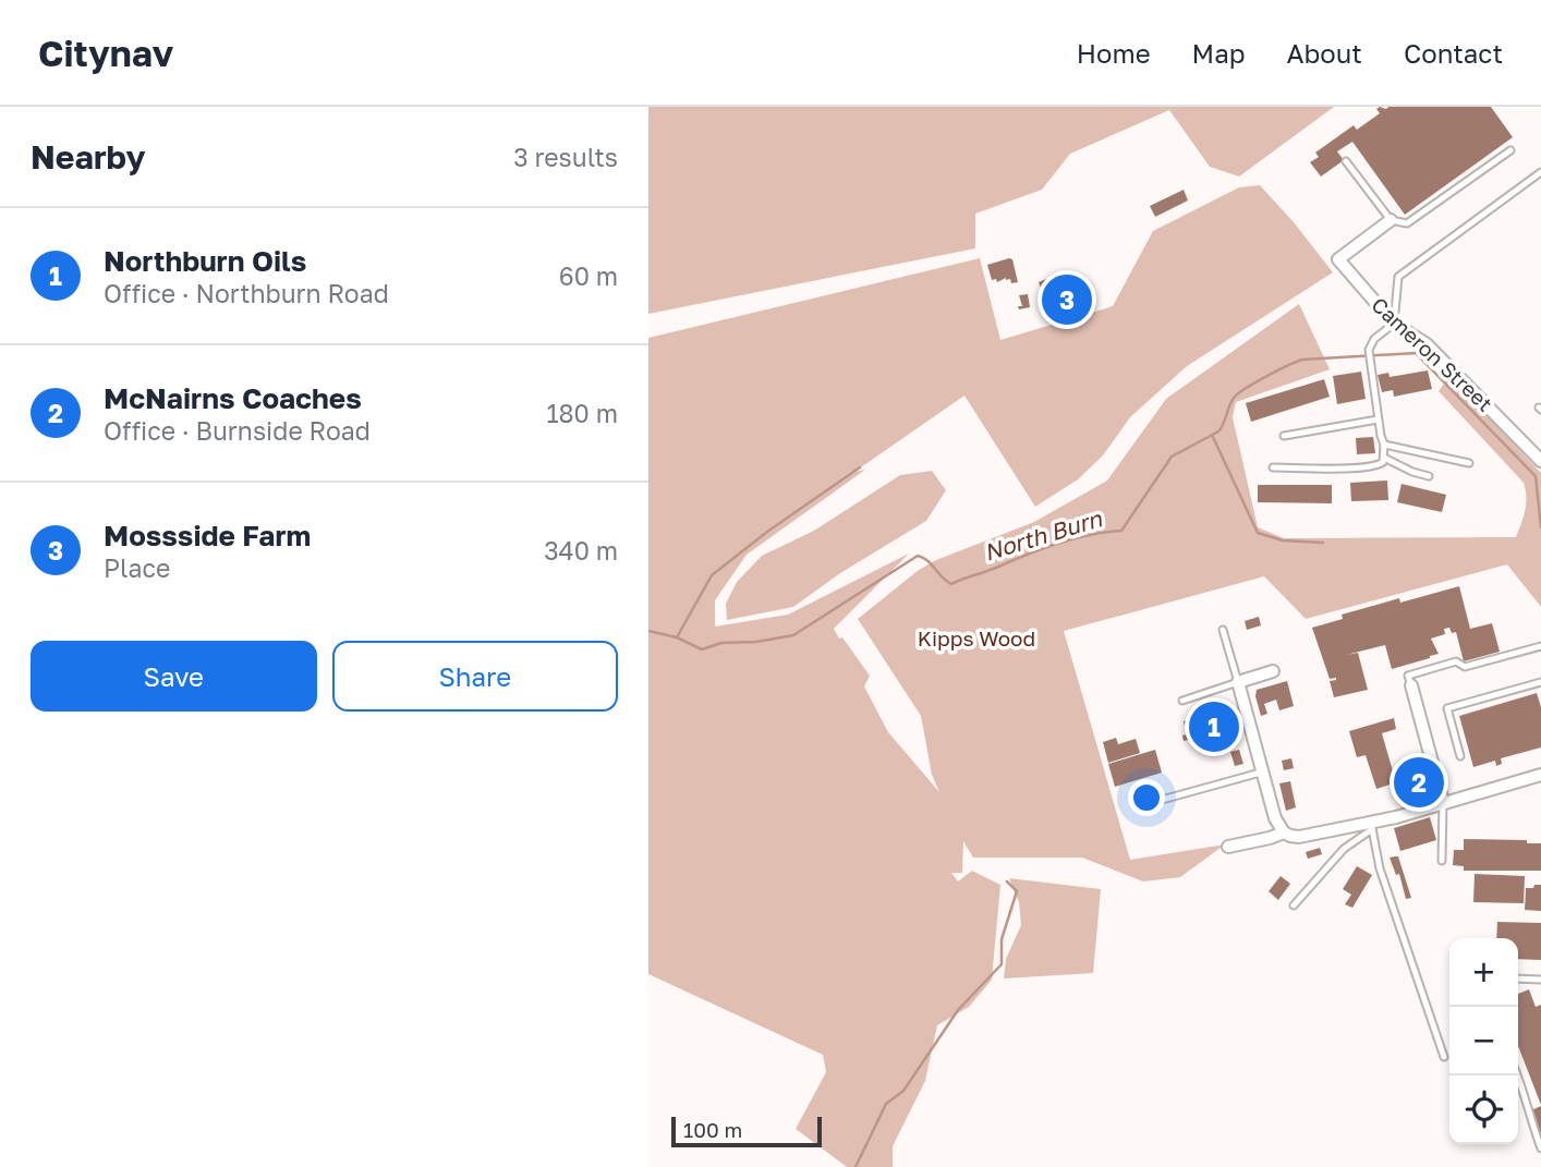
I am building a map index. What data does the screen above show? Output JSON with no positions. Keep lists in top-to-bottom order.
{
  "streets": {
    "street": ["Cameron Street"]
  },
  "water": ["North Burn"],
  "parks": ["Kipps Wood"],
  "scale_bar": "100 m",
  "page": {
    "header": "Citynav",
    "nav": [
      "Home",
      "Map",
      "About",
      "Contact"
    ],
    "heading": ["Nearby", "3 results"],
    "list": [
      {
        "mark": "1",
        "name": "Northburn Oils",
        "note": "Office · Northburn Road",
        "value": "60 m"
      },
      {
        "mark": "2",
        "name": "McNairns Coaches",
        "note": "Office · Burnside Road",
        "value": "180 m"
      },
      {
        "mark": "3",
        "name": "Mossside Farm",
        "note": "Place",
        "value": "340 m"
      }
    ],
    "pins": ["3", "1", "2"],
    "buttons": ["Save", "Share"],
    "map_buttons": ["+", "−"],
    "scale": "100 m"
  }
}
